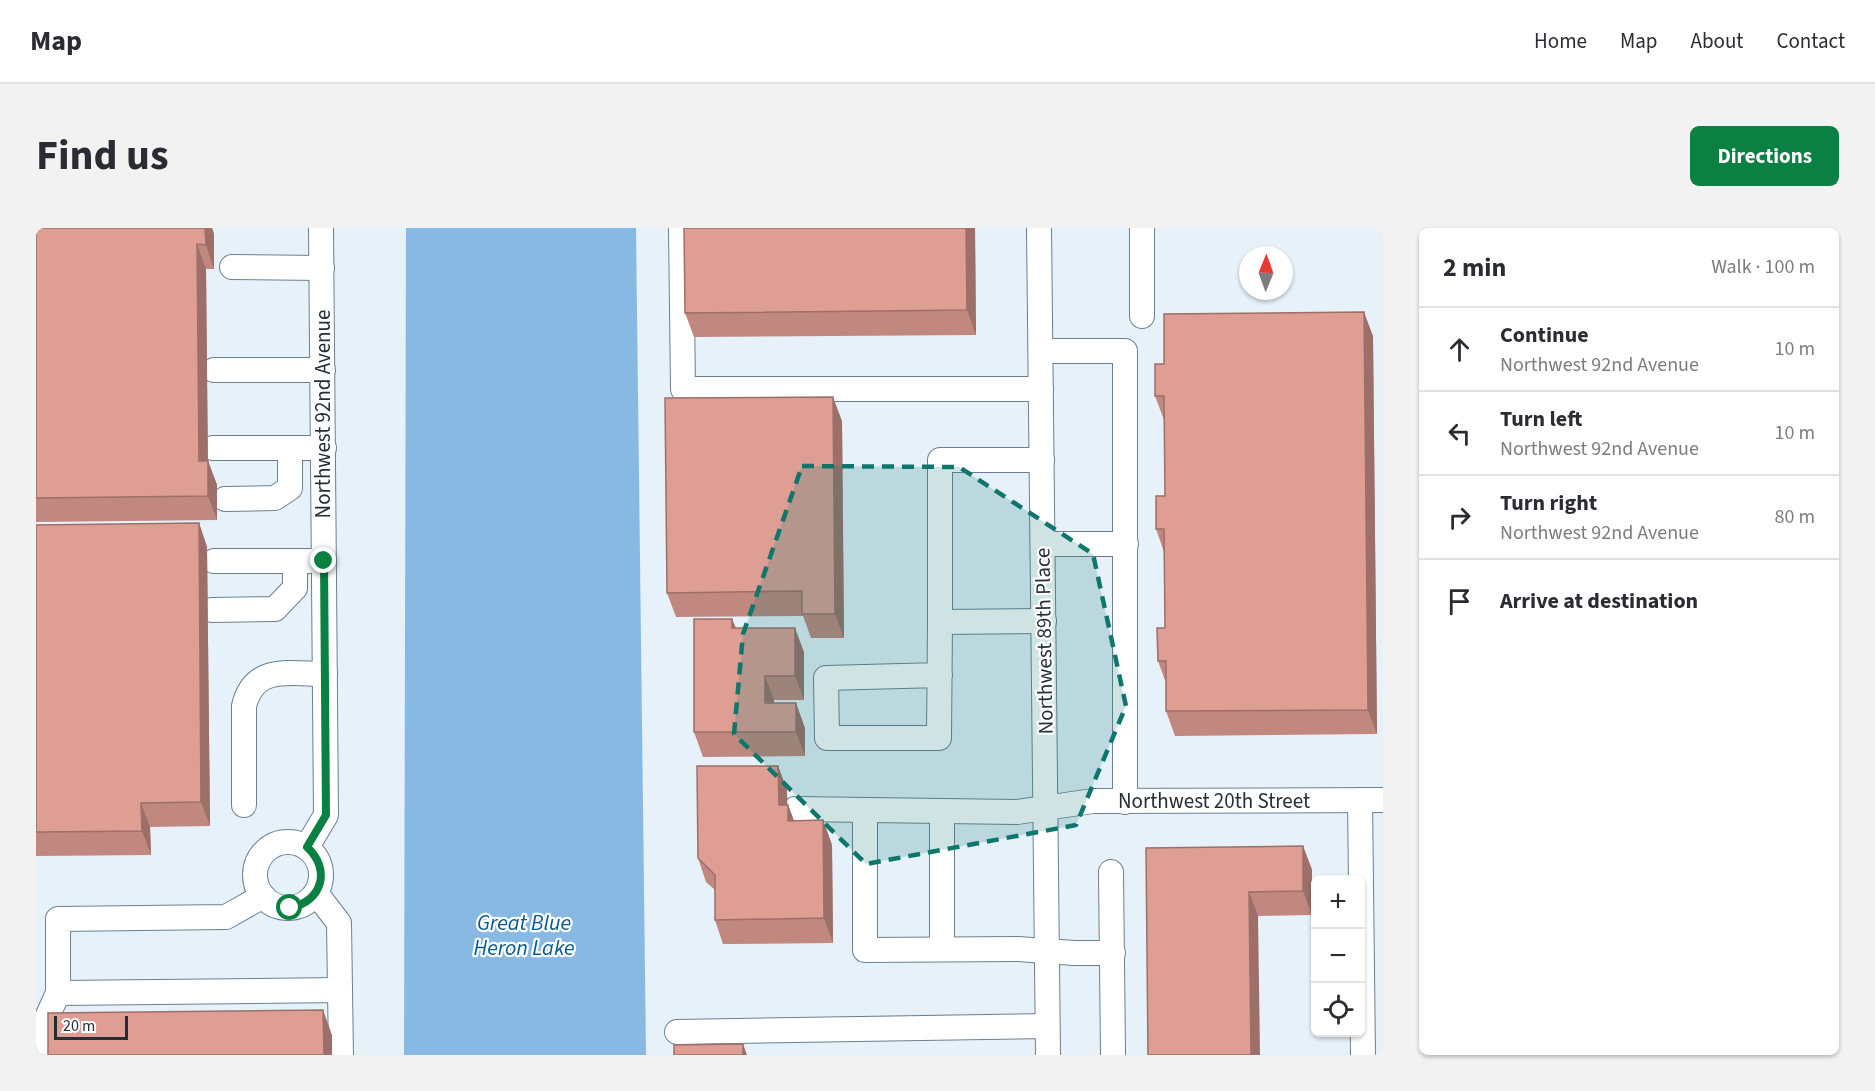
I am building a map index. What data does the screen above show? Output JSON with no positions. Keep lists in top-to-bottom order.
{
  "streets": {
    "street": ["Northwest 92nd Avenue", "Northwest 89th Place", "Northwest 20th Street"]
  },
  "crossings": [
    ["Northwest 89th Place", "Northwest 20th Street"]
  ],
  "water": ["Great Blue Heron Lake"],
  "scale_bar": "20 m",
  "north": "top",
  "page": {
    "header": "Map",
    "nav": [
      "Home",
      "Map",
      "About",
      "Contact"
    ],
    "title": "Find us",
    "buttons": "Directions",
    "heading": ["2 min", "Walk · 100 m"],
    "list": [
      ["Continue", "Northwest 92nd Avenue", "10 m"],
      ["Turn left", "Northwest 92nd Avenue", "10 m"],
      ["Turn right", "Northwest 92nd Avenue", "80 m"],
      "Arrive at destination"
    ],
    "map_buttons": ["+", "−"],
    "scale": "20 m"
  }
}
